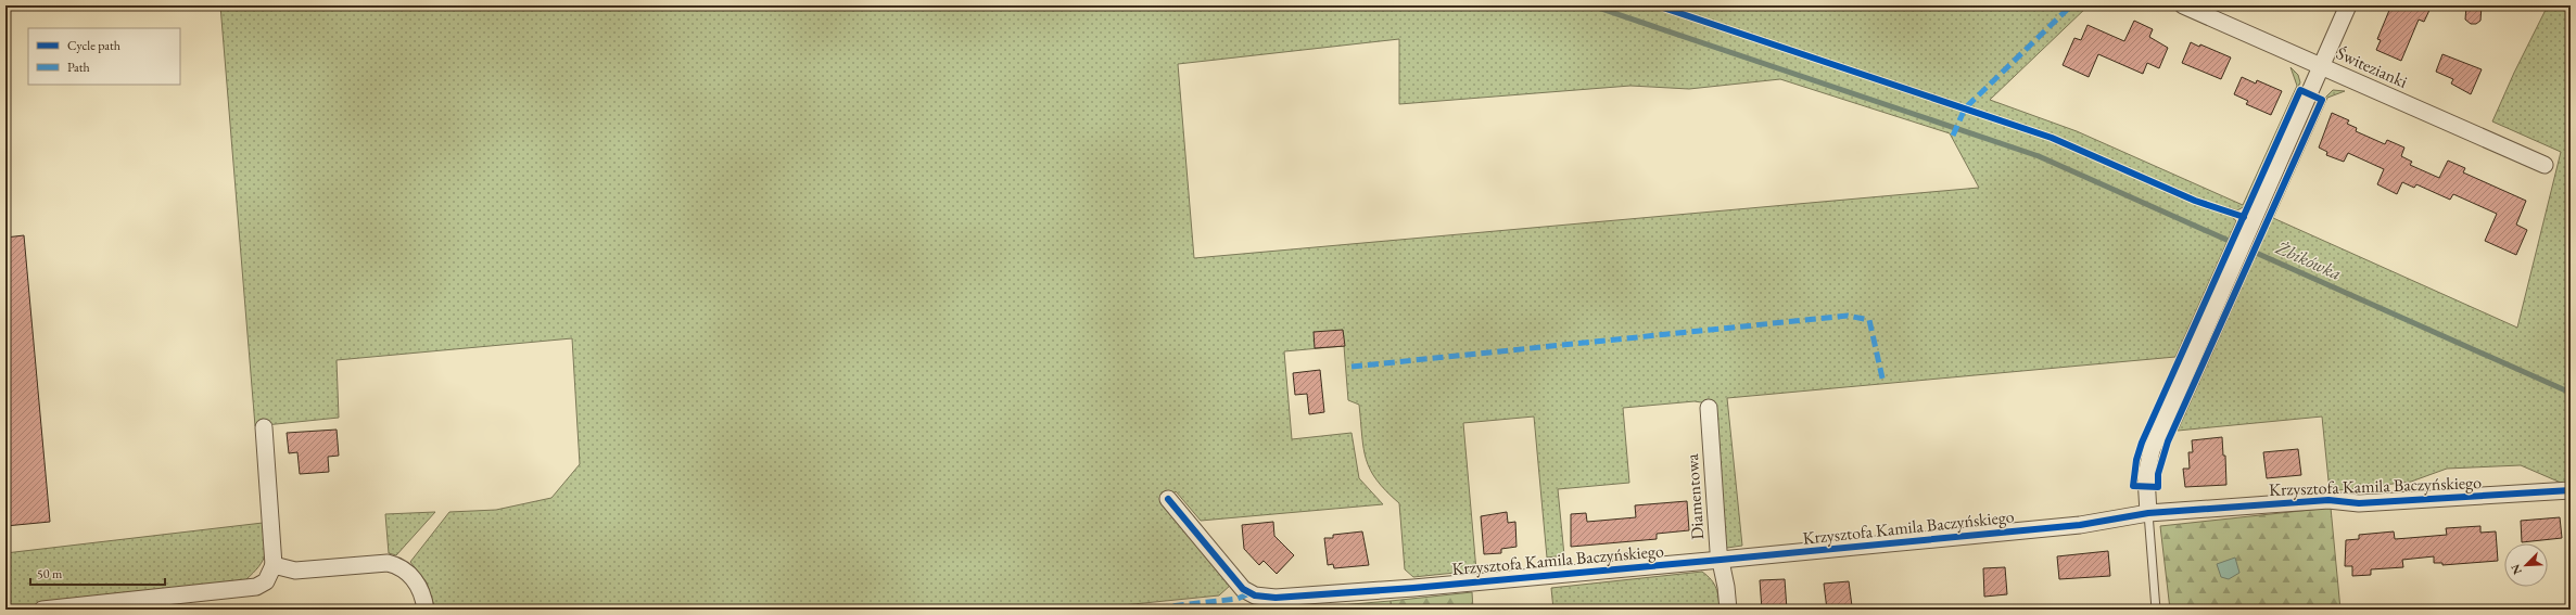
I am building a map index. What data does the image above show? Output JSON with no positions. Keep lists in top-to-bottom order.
{
  "streets": {
    "street": ["Świtezianki", "Krzysztofa Kamila Baczyńskiego", "Diamentowa"]
  },
  "crossings": [
    ["Krzysztofa Kamila Baczyńskiego", "Diamentowa"]
  ],
  "water": ["Żbikówka"],
  "legend": ["Cycle path", "Path"],
  "scale_bar": "50 m",
  "north": "bottom left"
}
